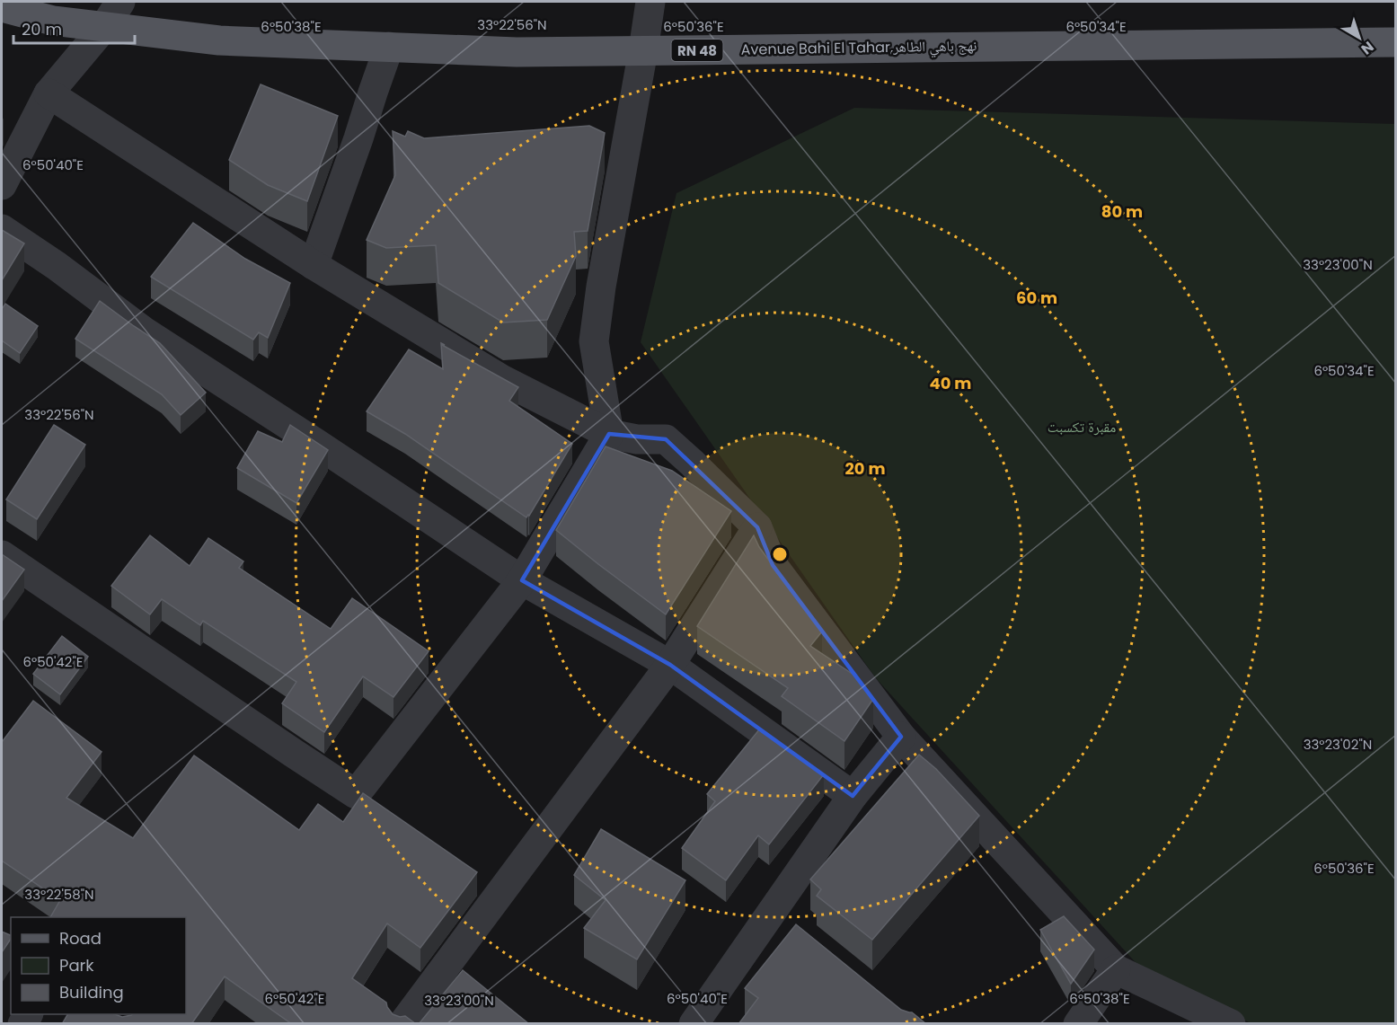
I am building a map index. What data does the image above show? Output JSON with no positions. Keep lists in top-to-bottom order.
{
  "streets": {
    "main road": ["Avenue Bahi El Tahar,نهج باهي الطاهر", "RN 48"]
  },
  "parks": ["مقبرة تكسبت"],
  "legend": ["Road", "Park", "Building"],
  "scale_bar": "20 m",
  "north": "bottom right",
  "coordinates": [
    "33°22'56\"N",
    "6°50'38\"E",
    "6°50'34\"E",
    "6°50'36\"E",
    "6°50'40\"E",
    "33°23'00\"N",
    "6°50'42\"E",
    "33°23'02\"N",
    "33°22'58\"N"
  ],
  "rings": [
    "80 m",
    "60 m",
    "40 m",
    "20 m"
  ]
}
